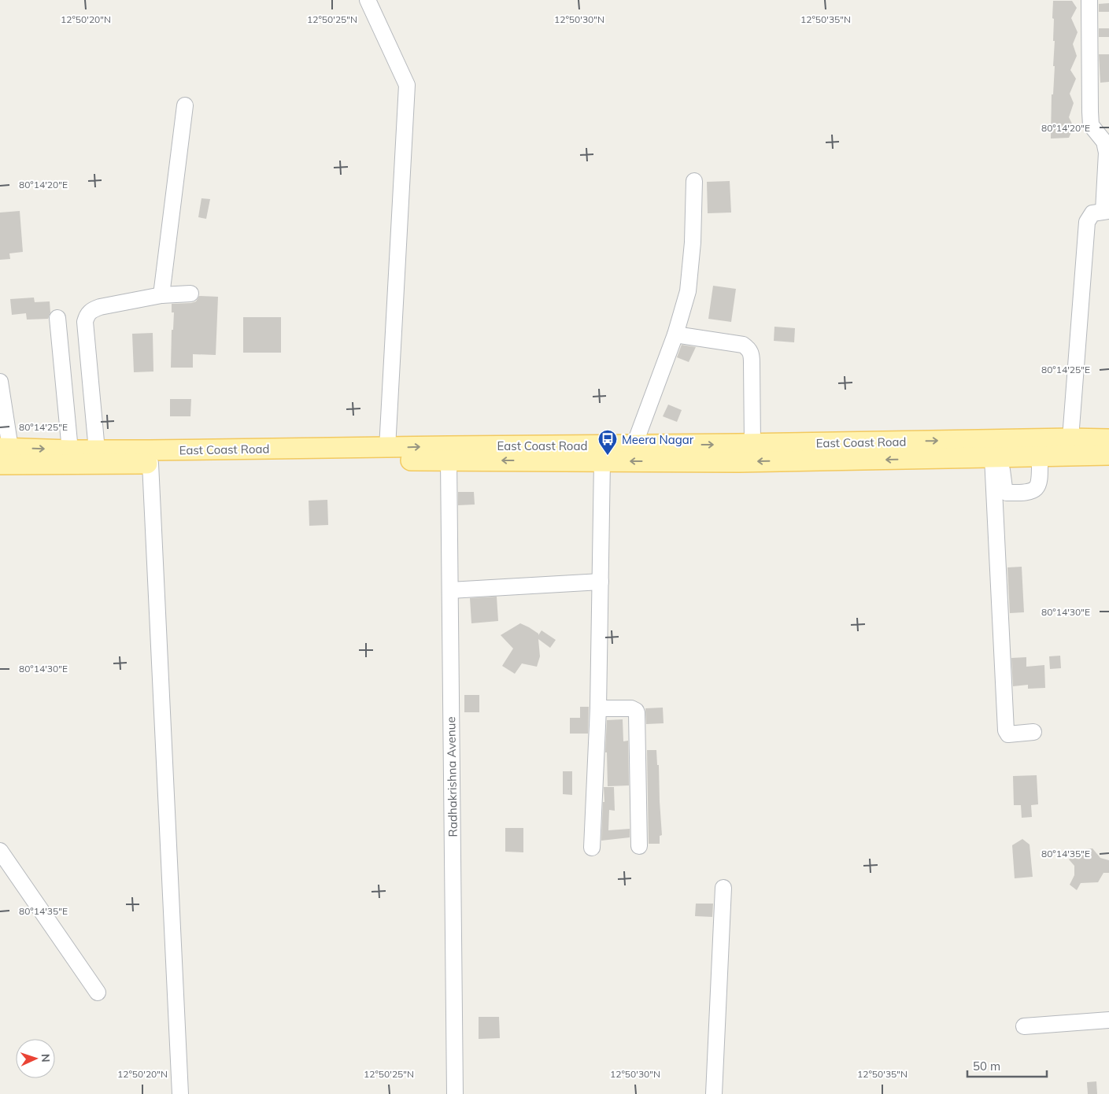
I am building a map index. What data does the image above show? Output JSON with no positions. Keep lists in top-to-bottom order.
{
  "streets": {
    "main road": ["East Coast Road"],
    "street": ["Radhakrishna Avenue"]
  },
  "crossings": [
    ["East Coast Road", "Radhakrishna Avenue"]
  ],
  "places": {
    "bus stop": ["Meera Nagar"]
  },
  "scale_bar": "50 m",
  "north": "right",
  "coordinates": [
    "12°50'20\"N",
    "12°50'25\"N",
    "12°50'30\"N",
    "12°50'35\"N",
    "80°14'20\"E",
    "80°14'25\"E",
    "80°14'30\"E",
    "80°14'35\"E"
  ]
}
